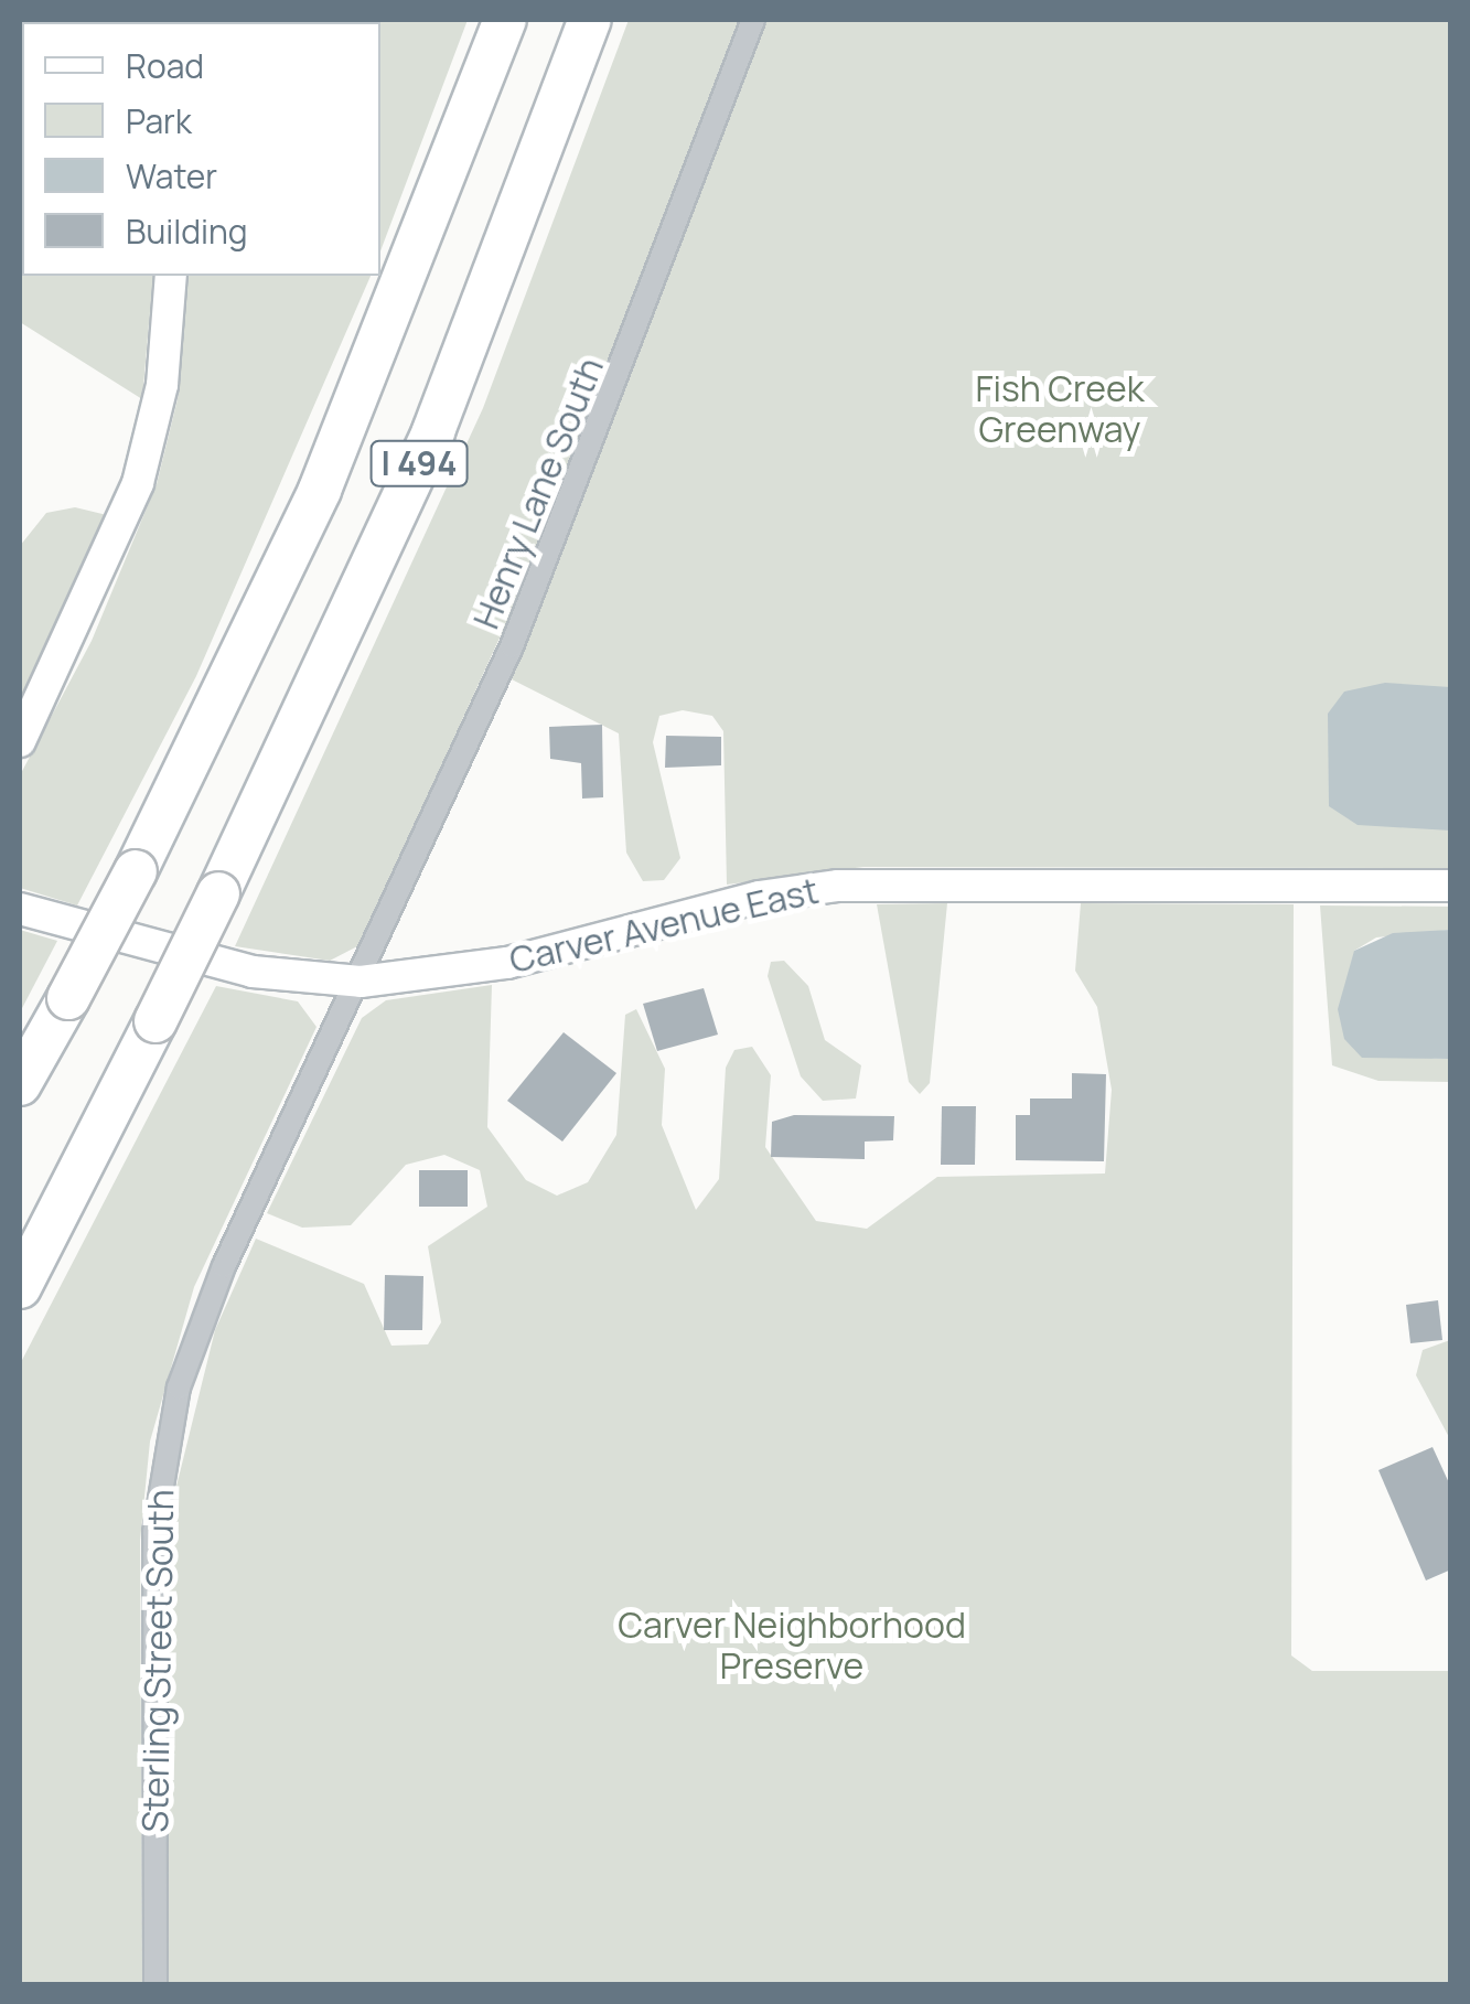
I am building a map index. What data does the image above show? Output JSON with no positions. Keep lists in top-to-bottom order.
{
  "streets": {
    "highway": ["I 494"],
    "street": ["Henry Lane South", "Carver Avenue East", "Sterling Street South"]
  },
  "crossings": [
    ["Henry Lane South", "Carver Avenue East"],
    ["Henry Lane South", "Sterling Street South"],
    ["Carver Avenue East", "Sterling Street South"]
  ],
  "parks": ["Fish Creek Greenway", "Carver Neighborhood Preserve"],
  "legend": [
    "Road",
    "Park",
    "Water",
    "Building"
  ]
}
